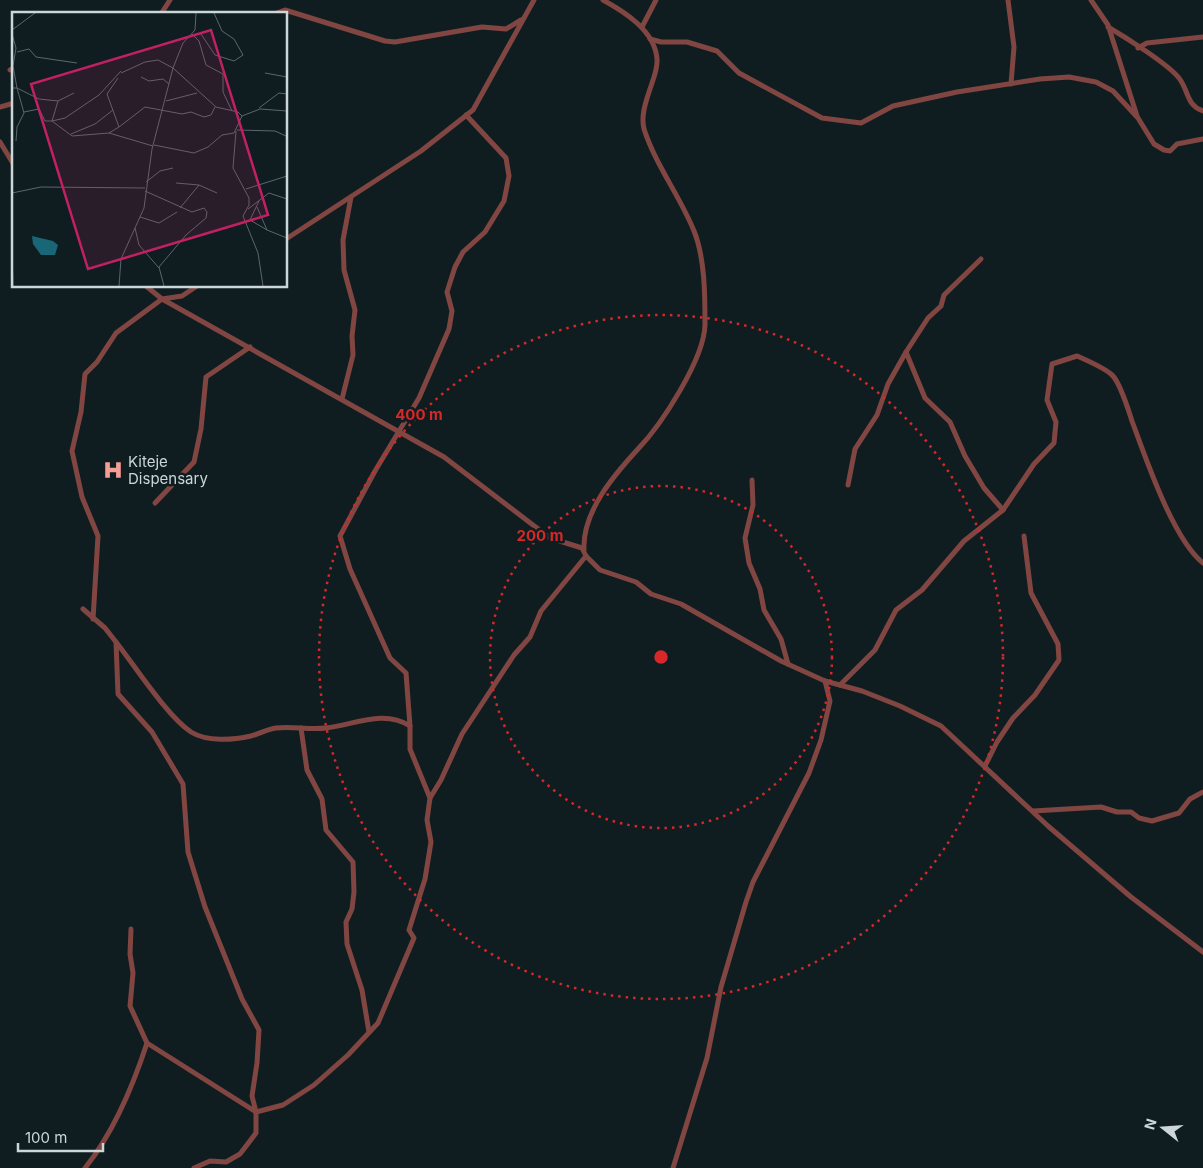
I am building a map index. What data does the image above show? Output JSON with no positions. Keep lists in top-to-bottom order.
{
  "places": {
    "hospital": ["Kiteje Dispensary"]
  },
  "scale_bar": "100 m",
  "north": "left",
  "rings": ["400 m", "200 m"]
}
